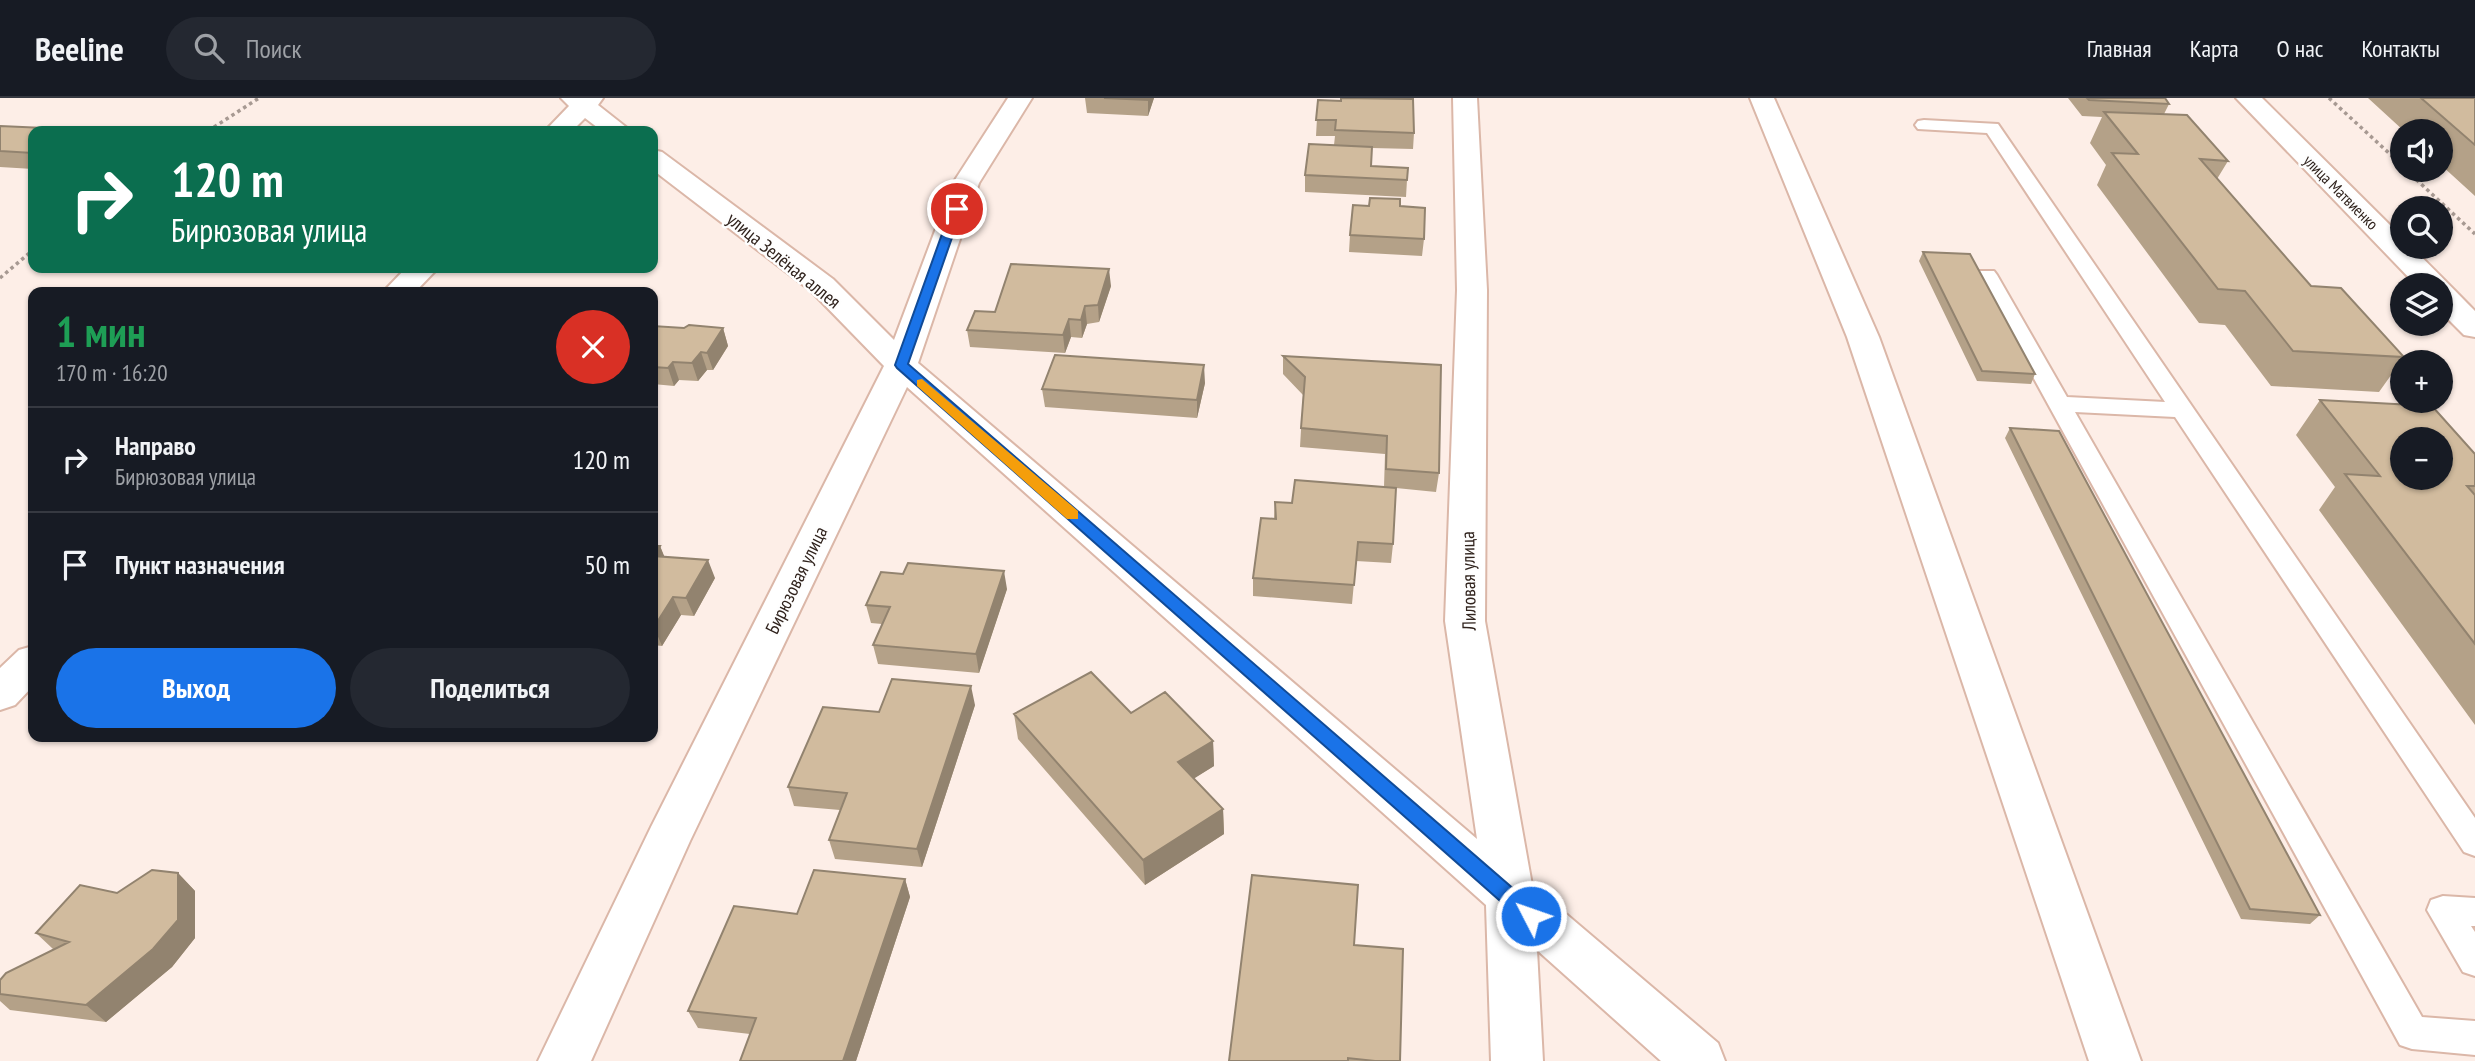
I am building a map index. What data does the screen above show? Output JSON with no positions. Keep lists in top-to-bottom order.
{
  "streets": {
    "street": [
      "улица Матвиенко",
      "улица Зелёная аллея",
      "Бирюзовая улица",
      "Лиловая улица"
    ]
  },
  "crossings": [
    ["улица Зелёная аллея", "Бирюзовая улица"],
    ["улица Зелёная аллея", "Лиловая улица"]
  ],
  "page": {
    "header": "Beeline",
    "search": "Поиск",
    "nav": [
      "Главная",
      "Карта",
      "О нас",
      "Контакты"
    ],
    "map_buttons": ["+", "−"],
    "turn": ["120 m", "Бирюзовая улица"],
    "heading": ["1 мин", "170 m · 16:20"],
    "list": [
      {
        "name": "Направо",
        "note": "Бирюзовая улица",
        "value": "120 m"
      },
      {
        "name": "Пункт назначения",
        "value": "50 m"
      }
    ],
    "buttons": ["Выход", "Поделиться"]
  }
}
